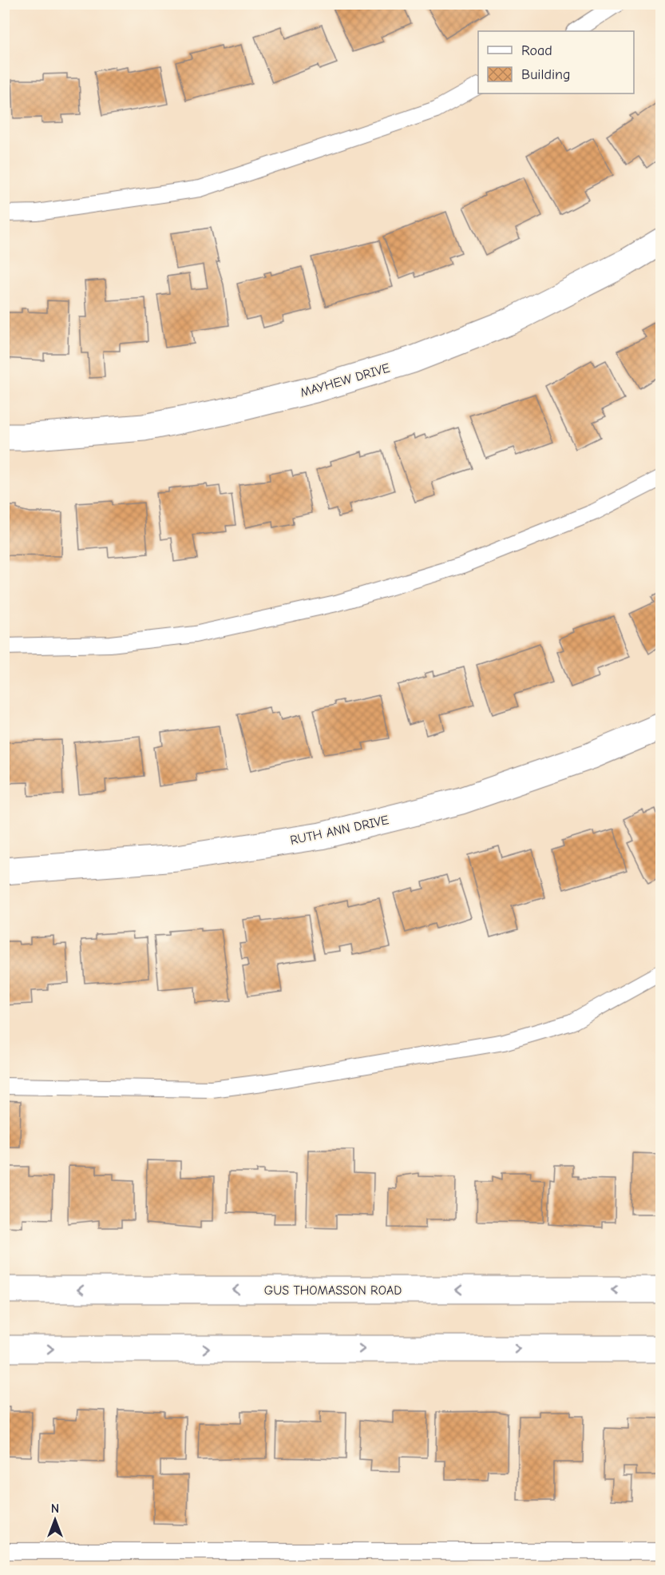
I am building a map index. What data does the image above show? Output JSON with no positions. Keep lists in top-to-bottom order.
{
  "streets": {
    "street": ["MAYHEW DRIVE", "RUTH ANN DRIVE", "GUS THOMASSON ROAD"]
  },
  "legend": ["Road", "Building"],
  "north": "top"
}
